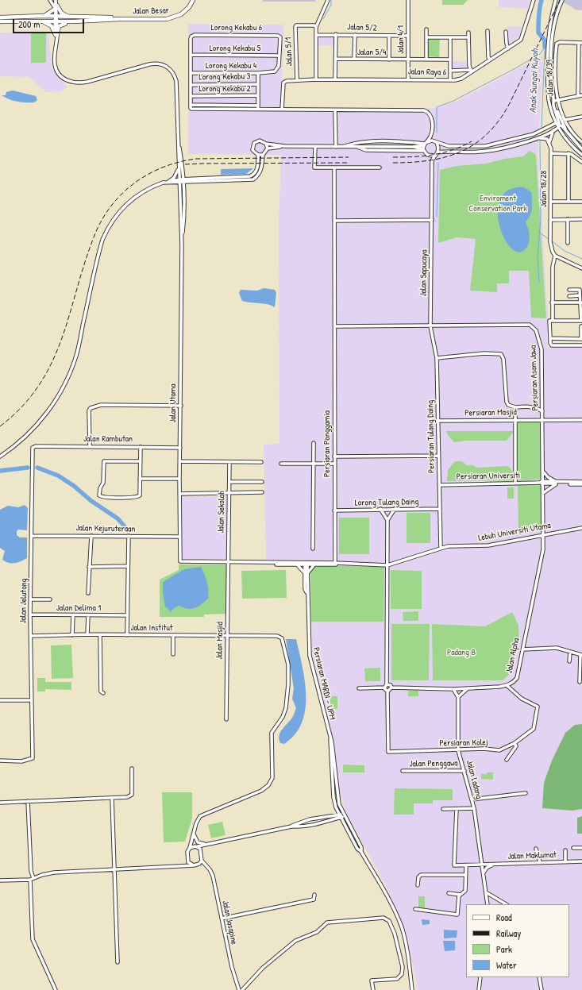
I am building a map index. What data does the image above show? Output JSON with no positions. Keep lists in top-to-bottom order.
{
  "streets": {
    "main road": ["Jalan Besar"],
    "street": [
      "Lorong Kekabu 6",
      "Jalan 5/2",
      "Jalan 4/1",
      "Lorong Kekabu 5",
      "Jalan 5/1",
      "Jalan 5/4",
      "Lorong Kekabu 4",
      "Jalan Raya 6",
      "Lorong Kekabu 3",
      "Jalan 18/39",
      "Lorong Kekabu 2",
      "Jalan 18/28",
      "Jalan Sapucaya",
      "Persiaran Asam Jawa",
      "Jalan Utama",
      "Persiaran Masjid",
      "Persiaran Tulang Daing",
      "Jalan Rambutan",
      "Persiaran Ponggamia",
      "Persiaran Universiti",
      "Lorong Tulang Daing",
      "Jalan Sekolah",
      "Jalan Kejuruteraan",
      "Lebuh Universiti Utama",
      "Jalan Jelutong",
      "Jalan Delima 1",
      "Jalan Institut",
      "Jalan Masjid",
      "Jalan Alpha",
      "Persiaran MARDI - UPM",
      "Persiaran Kolej",
      "Jalan Penggawa",
      "Jalan Ladang",
      "Jalan Maklumat",
      "Jalan Josapine"
    ]
  },
  "crossings": [
    ["Lorong Kekabu 6", "Lorong Kekabu 5"],
    ["Lorong Kekabu 6", "Lorong Kekabu 4"],
    ["Jalan 5/2", "Jalan 4/1"],
    ["Jalan 4/1", "Jalan 5/4"],
    ["Jalan 4/1", "Jalan Raya 6"],
    ["Lorong Kekabu 5", "Lorong Kekabu 4"],
    ["Jalan 5/1", "Jalan Raya 6"],
    ["Jalan Sapucaya", "Persiaran Asam Jawa"],
    ["Jalan Sapucaya", "Persiaran Tulang Daing"],
    ["Persiaran Asam Jawa", "Persiaran Masjid"],
    ["Persiaran Asam Jawa", "Persiaran Tulang Daing"],
    ["Persiaran Asam Jawa", "Persiaran Ponggamia"],
    ["Persiaran Asam Jawa", "Persiaran Universiti"],
    ["Persiaran Asam Jawa", "Lebuh Universiti Utama"],
    ["Persiaran Asam Jawa", "Jalan Alpha"],
    ["Jalan Utama", "Jalan Rambutan"],
    ["Jalan Utama", "Jalan Sekolah"],
    ["Jalan Utama", "Jalan Kejuruteraan"],
    ["Jalan Utama", "Lebuh Universiti Utama"],
    ["Jalan Utama", "Jalan Masjid"],
    ["Persiaran Masjid", "Persiaran Tulang Daing"],
    ["Persiaran Tulang Daing", "Persiaran Universiti"],
    ["Persiaran Tulang Daing", "Lorong Tulang Daing"],
    ["Persiaran Tulang Daing", "Lebuh Universiti Utama"],
    ["Jalan Rambutan", "Jalan Jelutong"],
    ["Persiaran Ponggamia", "Lorong Tulang Daing"],
    ["Persiaran Ponggamia", "Lebuh Universiti Utama"],
    ["Jalan Sekolah", "Lebuh Universiti Utama"],
    ["Jalan Sekolah", "Jalan Masjid"],
    ["Jalan Kejuruteraan", "Jalan Jelutong"],
    ["Lebuh Universiti Utama", "Jalan Masjid"],
    ["Lebuh Universiti Utama", "Jalan Alpha"],
    ["Lebuh Universiti Utama", "Persiaran MARDI - UPM"],
    ["Jalan Jelutong", "Jalan Delima 1"],
    ["Jalan Jelutong", "Jalan Institut"],
    ["Jalan Institut", "Jalan Masjid"],
    ["Jalan Alpha", "Persiaran Kolej"],
    ["Persiaran Kolej", "Jalan Ladang"],
    ["Jalan Penggawa", "Jalan Ladang"],
    ["Jalan Ladang", "Jalan Maklumat"]
  ],
  "water": ["Anak Sungai Kuyoh"],
  "parks": ["Enviroment Conservation Park", "Padang B"],
  "legend": [
    "Road",
    "Railway",
    "Park",
    "Water"
  ],
  "scale_bar": "200 m"
}
